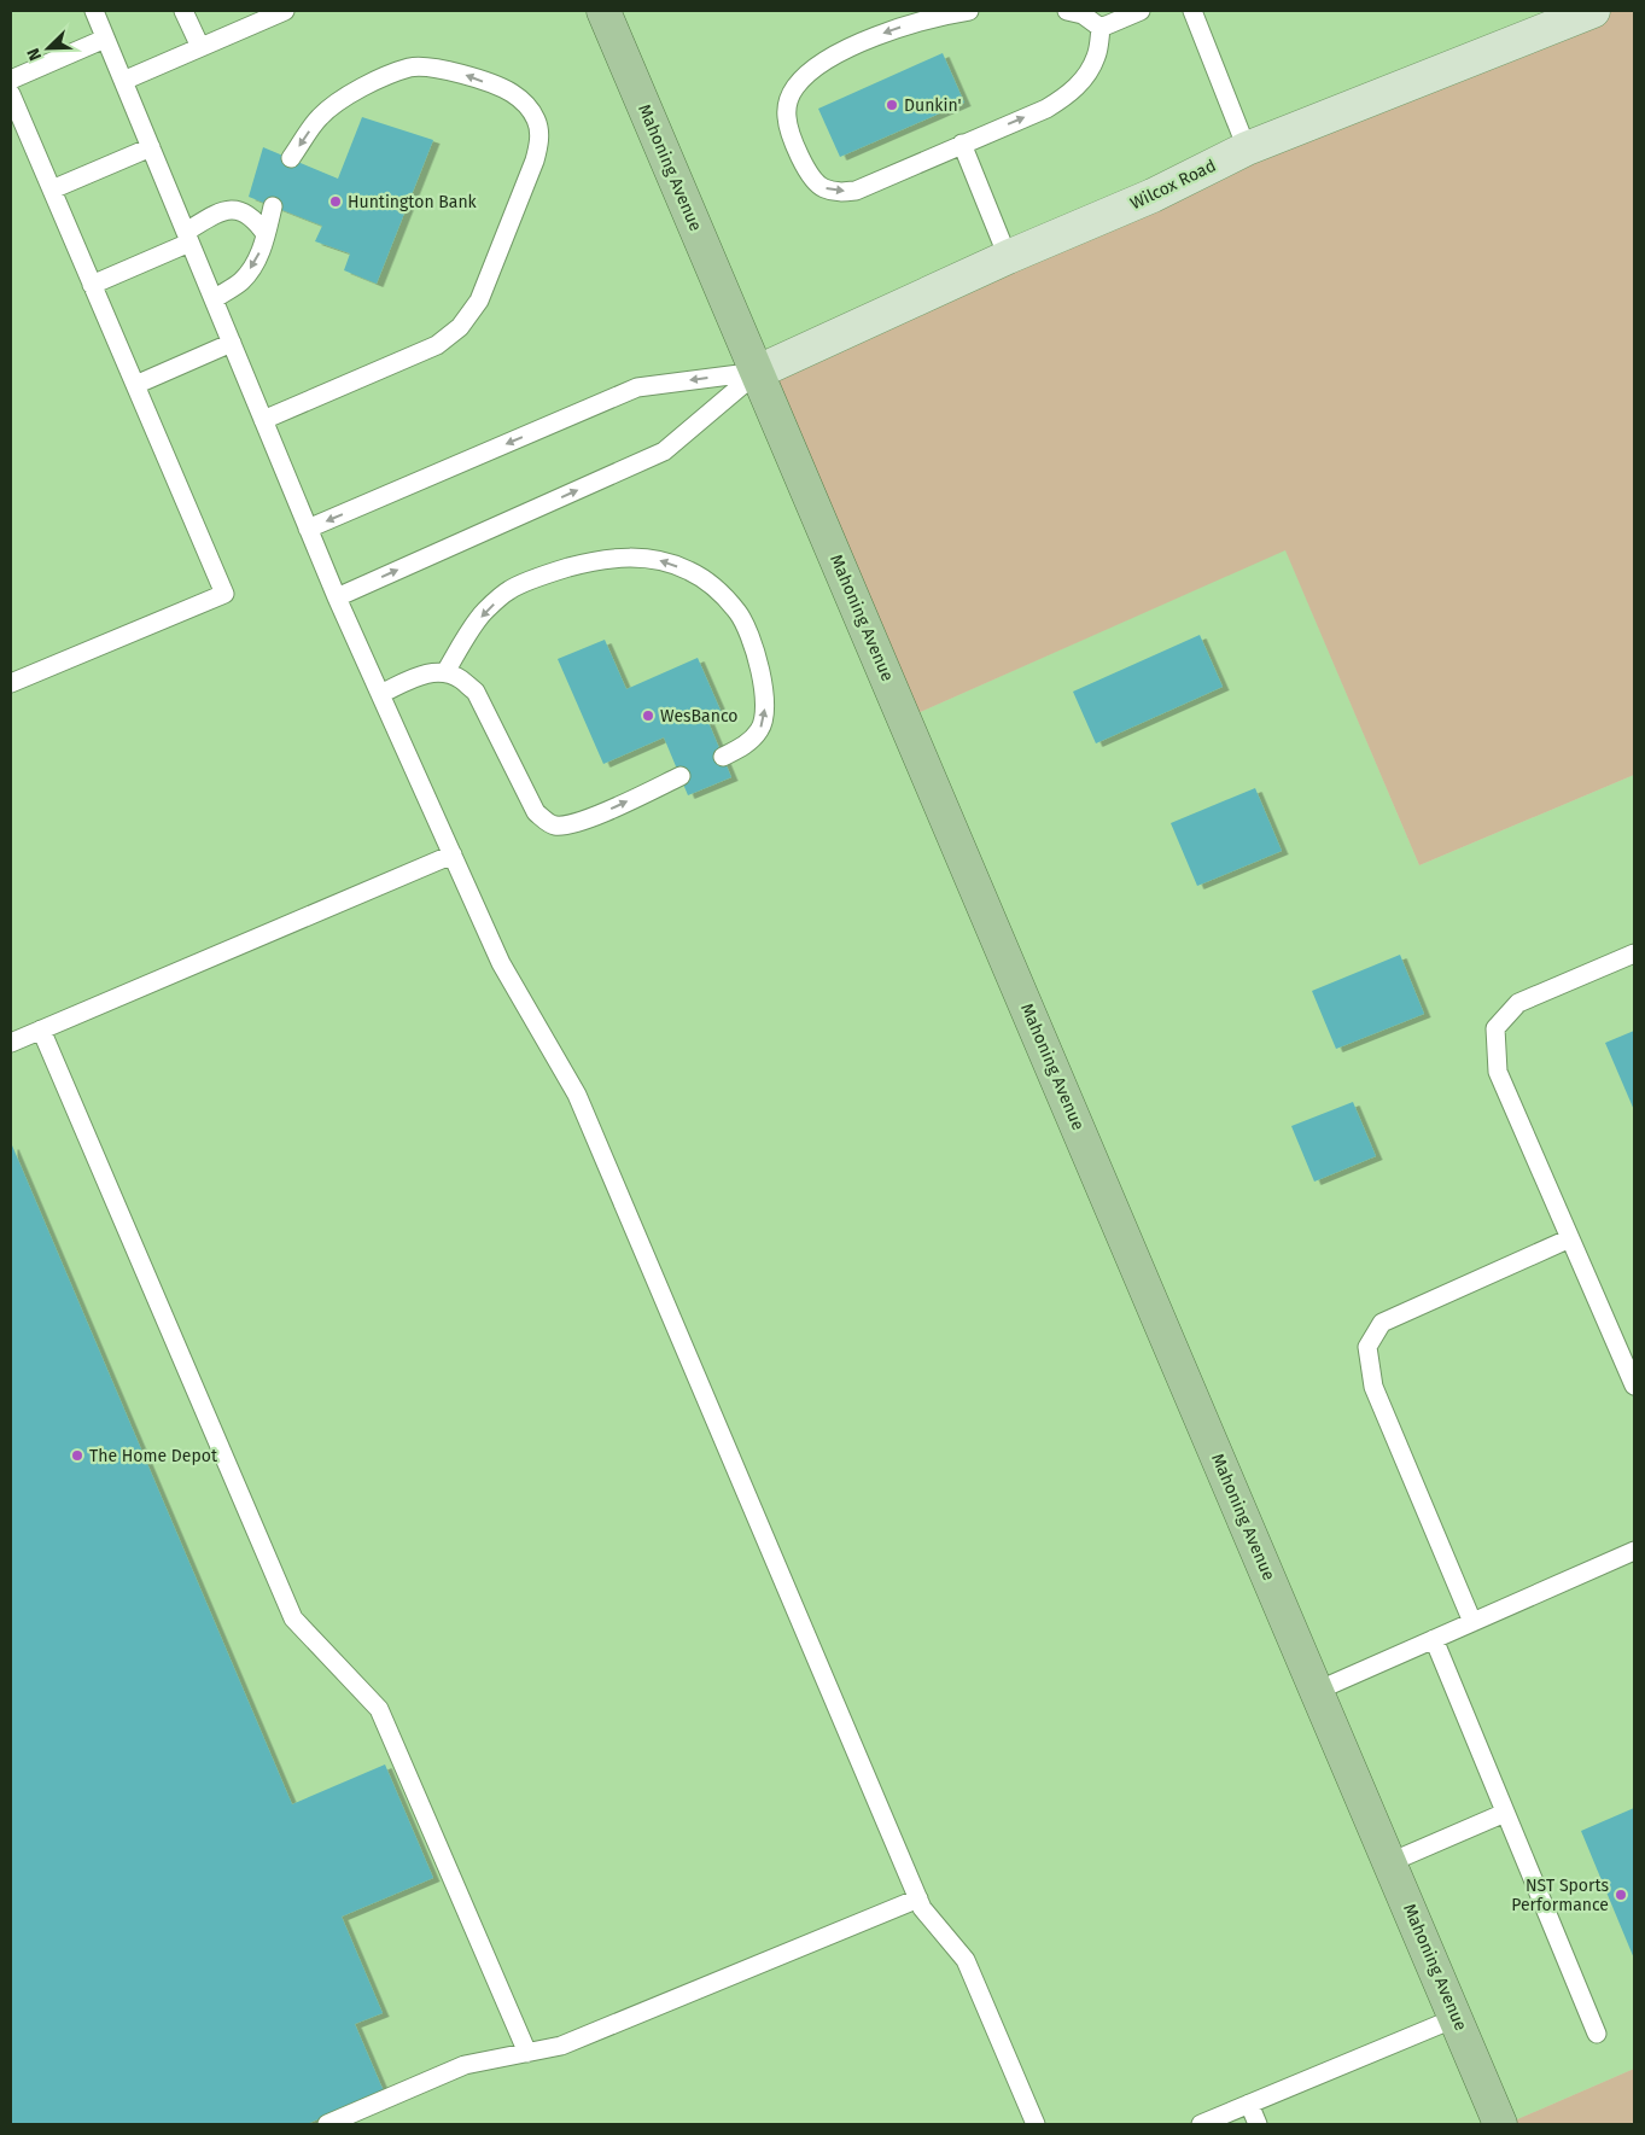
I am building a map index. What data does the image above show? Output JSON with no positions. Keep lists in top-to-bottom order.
{
  "streets": {
    "main road": ["Mahoning Avenue"],
    "street": ["Wilcox Road"]
  },
  "crossings": [
    ["Mahoning Avenue", "Wilcox Road"]
  ],
  "places": [
    "Dunkin'",
    "Huntington Bank",
    "WesBanco",
    "The Home Depot",
    "NST Sports Performance"
  ],
  "north": "bottom left"
}
